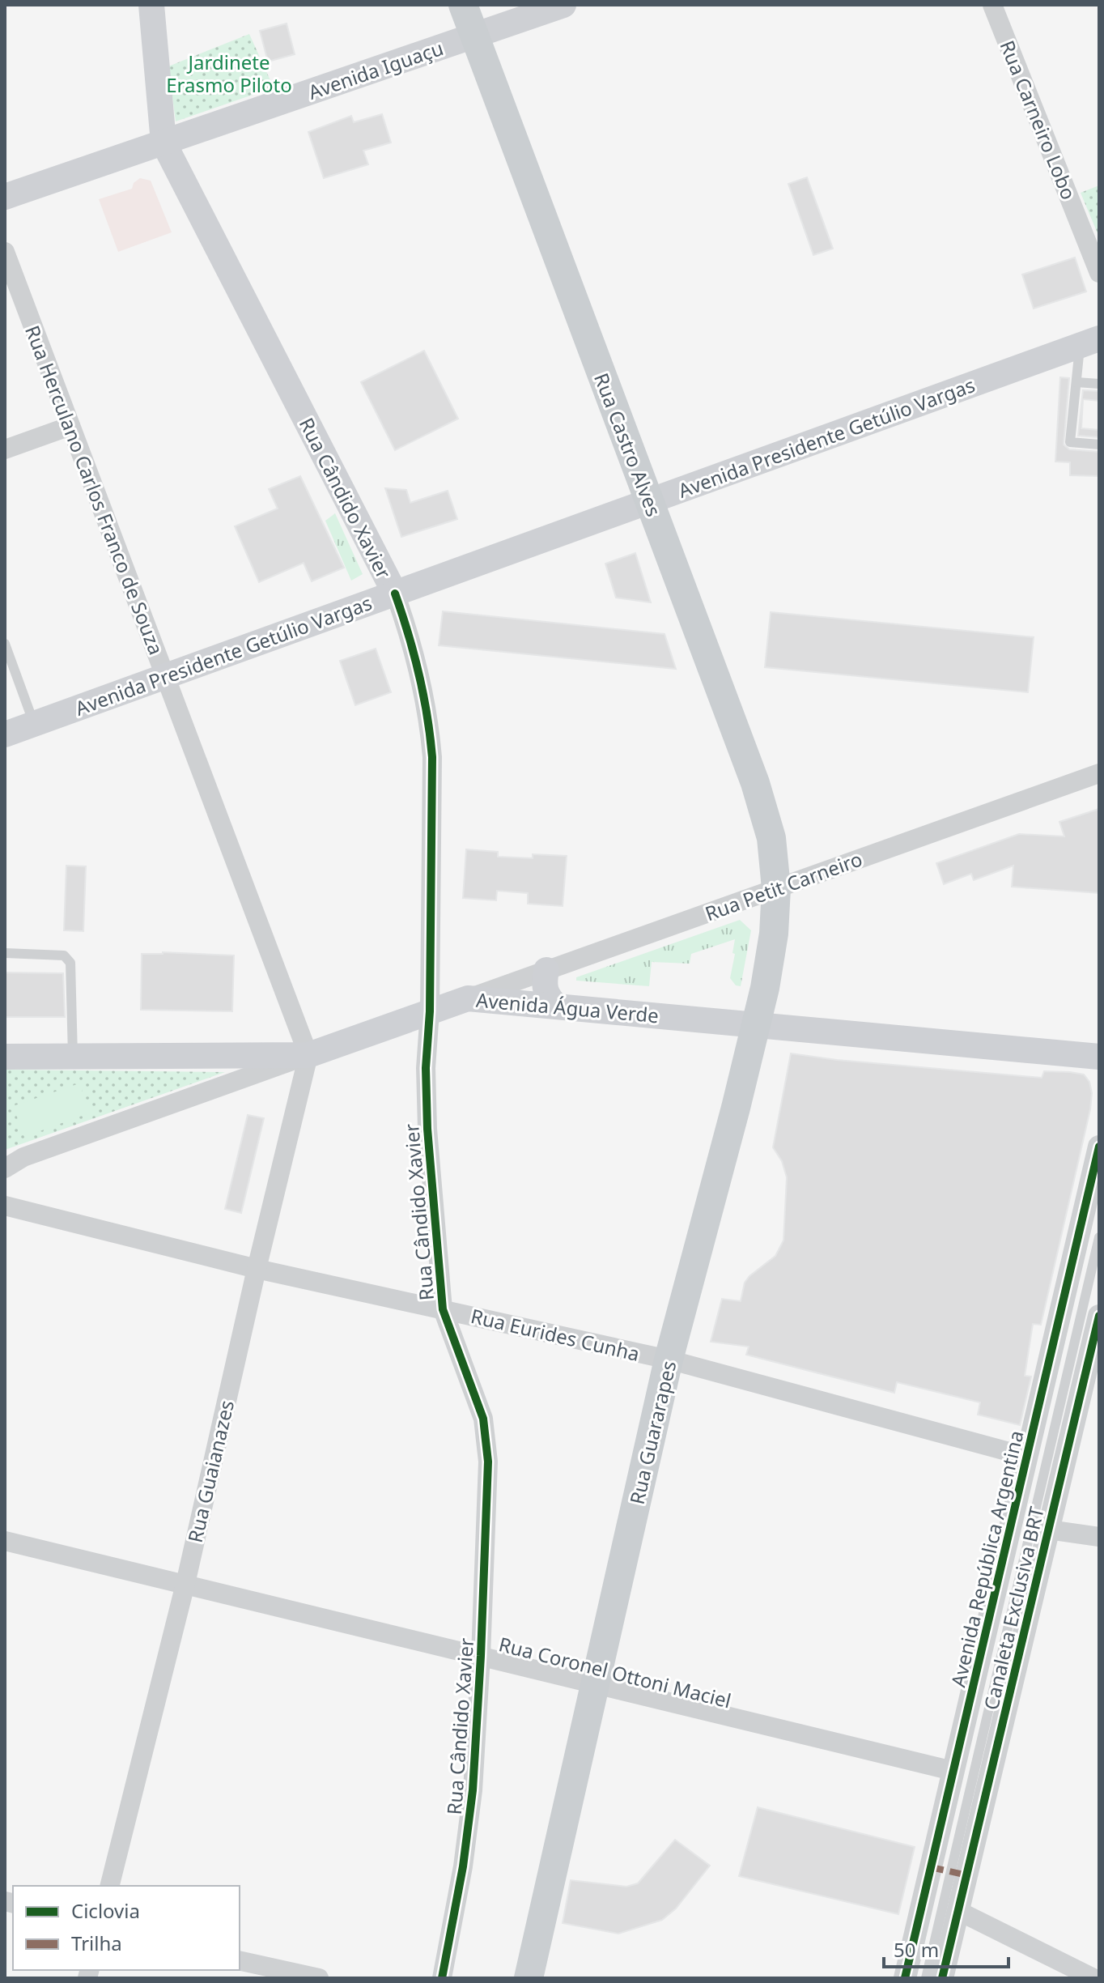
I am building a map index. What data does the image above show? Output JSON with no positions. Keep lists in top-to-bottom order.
{
  "streets": {
    "main road": [
      "Avenida Iguaçu",
      "Avenida Presidente Getúlio Vargas",
      "Rua Castro Alves",
      "Rua Cândido Xavier",
      "Avenida Água Verde",
      "Rua Guararapes"
    ],
    "street": [
      "Rua Carneiro Lobo",
      "Rua Herculano Carlos Franco de Souza",
      "Rua Petit Carneiro",
      "Rua Eurides Cunha",
      "Rua Guaianazes",
      "Avenida República Argentina",
      "Rua Coronel Ottoni Maciel"
    ],
    "lane": ["Canaleta Exclusiva BRT"]
  },
  "crossings": [
    ["Avenida Iguaçu", "Rua Castro Alves"],
    ["Avenida Iguaçu", "Rua Cândido Xavier"],
    ["Avenida Presidente Getúlio Vargas", "Rua Castro Alves"],
    ["Avenida Presidente Getúlio Vargas", "Rua Herculano Carlos Franco de Souza"],
    ["Avenida Presidente Getúlio Vargas", "Rua Cândido Xavier"],
    ["Rua Castro Alves", "Rua Petit Carneiro"],
    ["Rua Castro Alves", "Rua Guararapes"],
    ["Rua Herculano Carlos Franco de Souza", "Avenida Água Verde"],
    ["Rua Herculano Carlos Franco de Souza", "Rua Guaianazes"],
    ["Rua Cândido Xavier", "Avenida Água Verde"],
    ["Rua Cândido Xavier", "Rua Eurides Cunha"],
    ["Rua Cândido Xavier", "Rua Coronel Ottoni Maciel"],
    ["Rua Petit Carneiro", "Avenida Água Verde"],
    ["Rua Petit Carneiro", "Rua Guararapes"],
    ["Avenida Água Verde", "Rua Guararapes"],
    ["Avenida Água Verde", "Rua Guaianazes"],
    ["Rua Eurides Cunha", "Rua Guararapes"],
    ["Rua Eurides Cunha", "Rua Guaianazes"],
    ["Rua Eurides Cunha", "Avenida República Argentina"],
    ["Rua Guararapes", "Rua Coronel Ottoni Maciel"],
    ["Rua Guaianazes", "Rua Coronel Ottoni Maciel"],
    ["Avenida República Argentina", "Rua Coronel Ottoni Maciel"]
  ],
  "parks": ["Jardinete Erasmo Piloto"],
  "legend": ["Ciclovia", "Trilha"],
  "scale_bar": "50 m"
}
